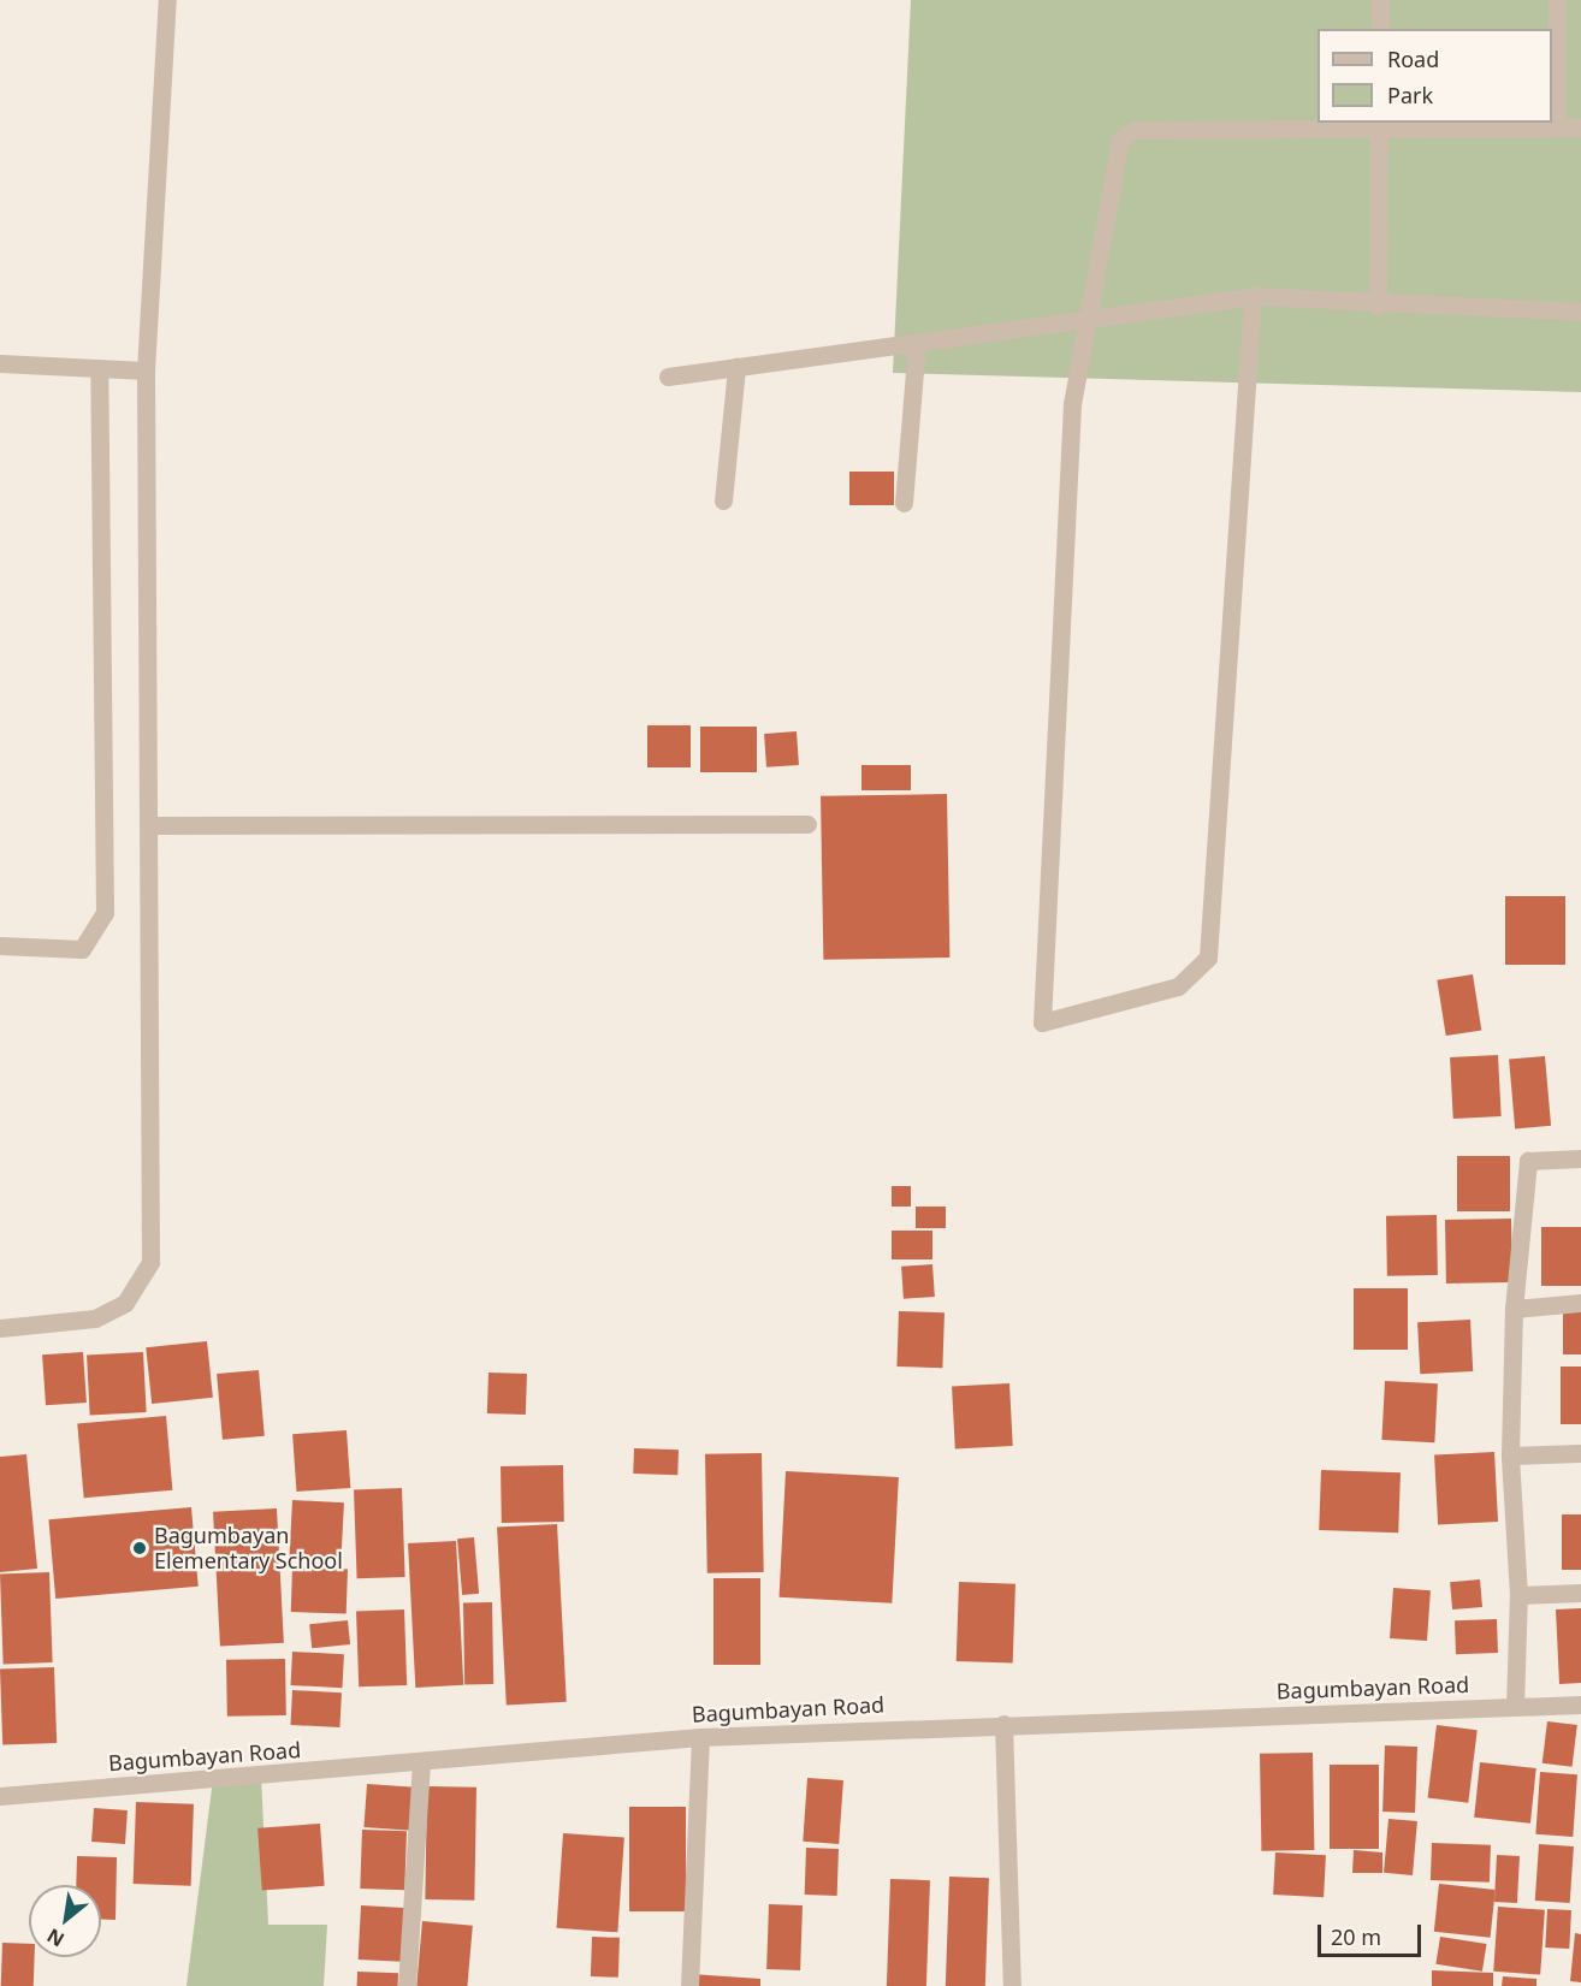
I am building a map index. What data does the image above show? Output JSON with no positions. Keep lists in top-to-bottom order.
{
  "streets": {
    "street": ["Bagumbayan Road"]
  },
  "places": ["Bagumbayan Elementary School"],
  "legend": ["Road", "Park"],
  "scale_bar": "20 m",
  "north": "bottom left"
}
